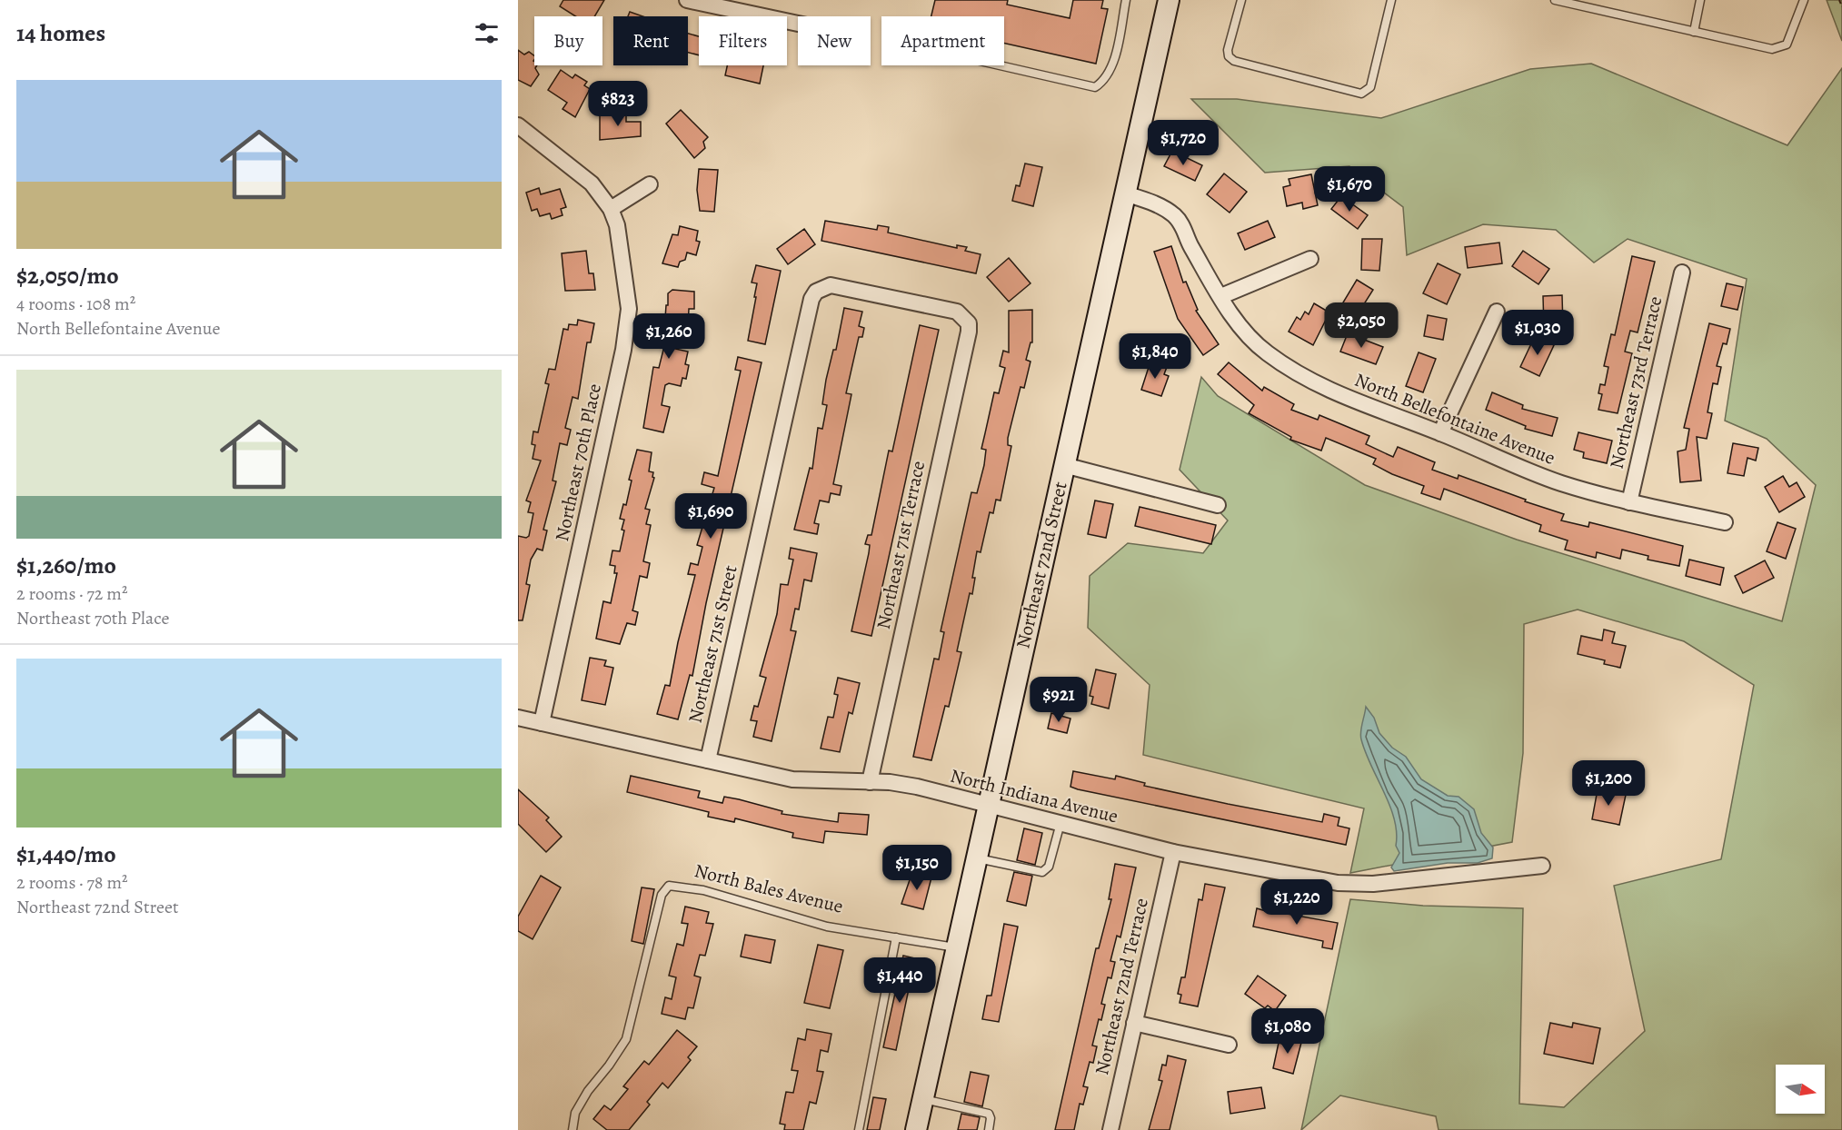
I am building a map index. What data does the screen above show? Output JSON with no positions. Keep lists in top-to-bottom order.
{
  "streets": {
    "main road": ["Northeast 72nd Street"],
    "street": [
      "Northeast 73rd Terrace",
      "North Bellefontaine Avenue",
      "Northeast 70th Place",
      "Northeast 71st Terrace",
      "Northeast 71st Street",
      "North Indiana Avenue",
      "Northeast 72nd Terrace"
    ],
    "lane": ["North Bales Avenue"]
  },
  "crossings": [
    ["Northeast 73rd Terrace", "North Bellefontaine Avenue"],
    ["North Bellefontaine Avenue", "Northeast 72nd Street"],
    ["Northeast 70th Place", "North Indiana Avenue"],
    ["Northeast 71st Terrace", "Northeast 71st Street"],
    ["Northeast 71st Terrace", "North Indiana Avenue"],
    ["Northeast 72nd Street", "North Indiana Avenue"],
    ["Northeast 72nd Street", "North Bales Avenue"],
    ["Northeast 71st Street", "North Indiana Avenue"],
    ["North Indiana Avenue", "Northeast 72nd Terrace"]
  ],
  "north": "right",
  "page": {
    "heading": "14 homes",
    "chip": [
      "Buy",
      "Rent",
      "Filters",
      "New",
      "Apartment"
    ],
    "list": [
      {
        "name": "$2,050/mo",
        "note": "4 rooms · 108 m² · North Bellefontaine Avenue"
      },
      {
        "name": "$1,260/mo",
        "note": "2 rooms · 72 m² · Northeast 70th Place"
      },
      {
        "name": "$1,440/mo",
        "note": "2 rooms · 78 m² · Northeast 72nd Street"
      }
    ],
    "price": [
      "$823",
      "$1,720",
      "$1,670",
      "$2,050",
      "$1,030",
      "$1,260",
      "$1,840",
      "$1,690",
      "$921",
      "$1,200",
      "$1,150",
      "$1,220",
      "$1,440",
      "$1,080"
    ]
  }
}
